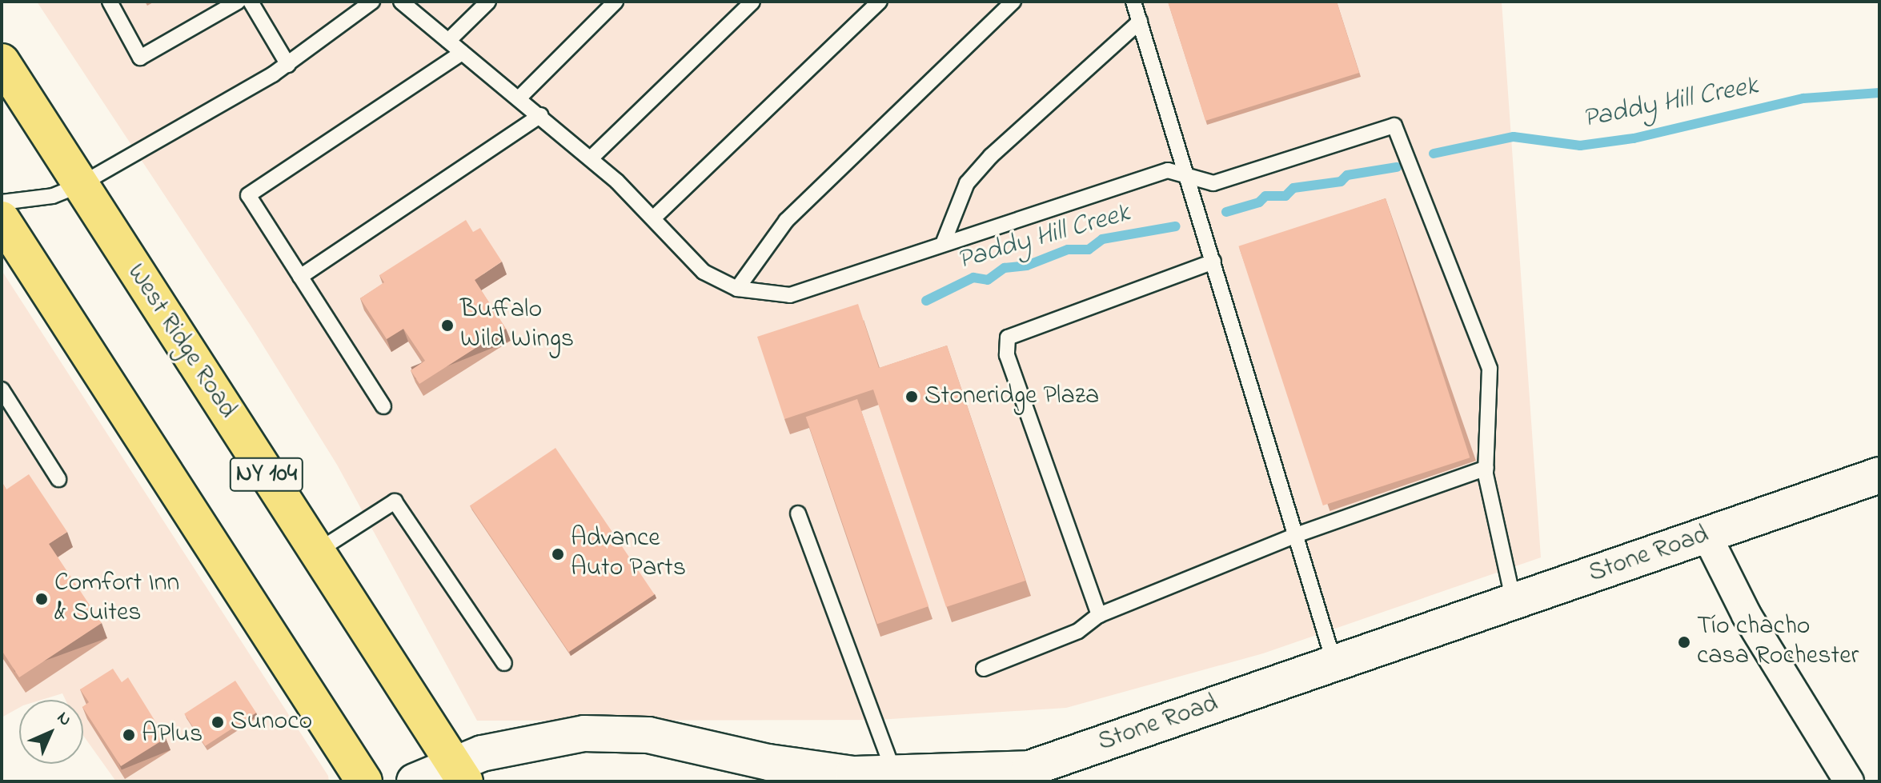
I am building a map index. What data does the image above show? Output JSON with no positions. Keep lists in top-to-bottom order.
{
  "streets": {
    "highway": ["West Ridge Road", "NY 104"],
    "street": ["Stone Road"]
  },
  "crossings": [
    ["West Ridge Road", "Stone Road"]
  ],
  "water": ["Paddy Hill Creek"],
  "places": [
    "Buffalo Wild Wings",
    "Stoneridge Plaza",
    "Advance Auto Parts",
    "Comfort Inn & Suites",
    "Tío chacho casa Rochester",
    "Sunoco",
    "APlus"
  ],
  "north": "top right"
}
